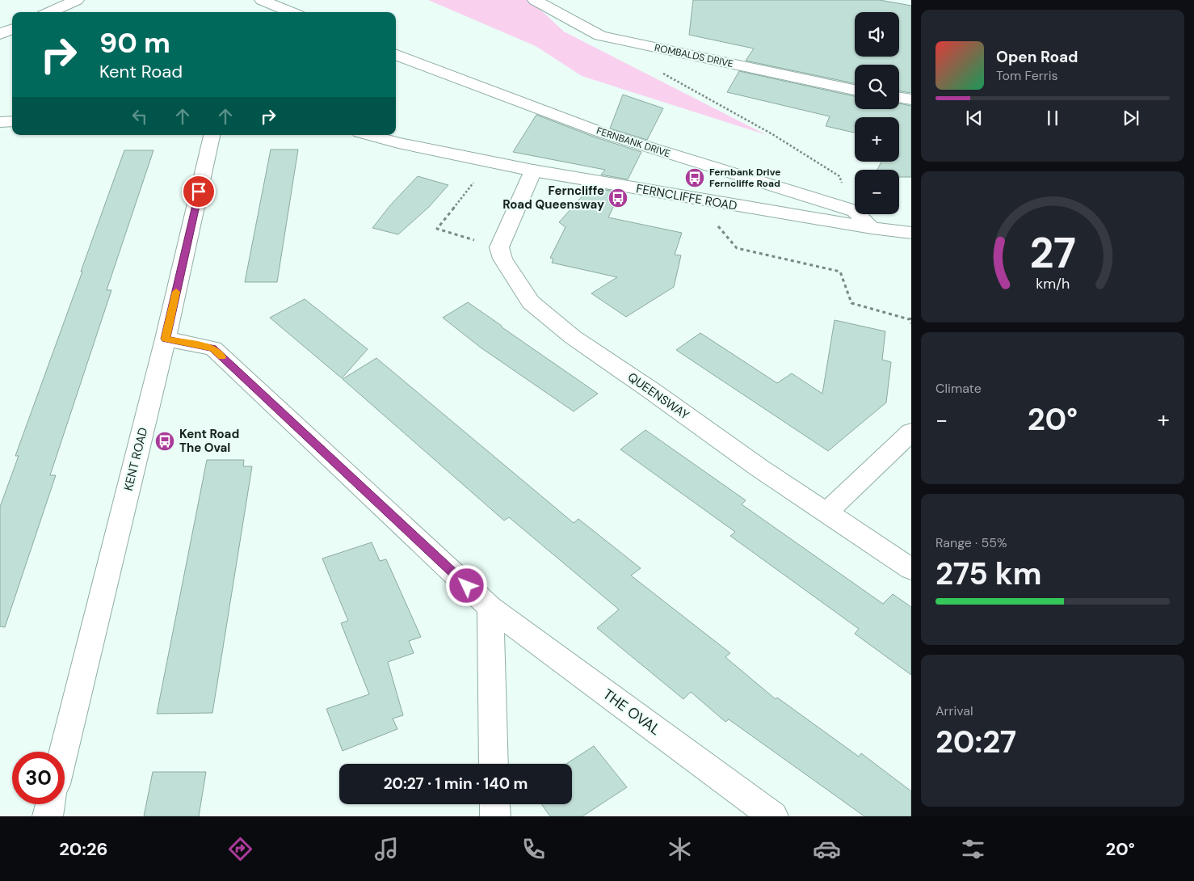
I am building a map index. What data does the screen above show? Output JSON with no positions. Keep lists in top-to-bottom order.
{
  "streets": {
    "street": [
      "ROMBALDS DRIVE",
      "FERNBANK DRIVE",
      "FERNCLIFFE ROAD",
      "QUEENSWAY",
      "KENT ROAD",
      "THE OVAL"
    ]
  },
  "crossings": [
    ["FERNBANK DRIVE", "FERNCLIFFE ROAD"],
    ["KENT ROAD", "THE OVAL"]
  ],
  "places": {
    "bus stop": ["Fernbank Drive Ferncliffe Road", "Ferncliffe Road Queensway", "Kent Road The Oval"]
  },
  "page": {
    "map_buttons": ["+", "−"],
    "turn": ["90 m", "Kent Road"],
    "song": ["Open Road", "Tom Ferris"],
    "tile": [
      "Climate",
      ["Range · 55%", "275 km"],
      ["Arrival", "20:27"]
    ],
    "heat": ["−", "20°", "+"],
    "limit": "30",
    "trip": "20:27 · 1 min · 140 m",
    "tabs": ["20:26", "20°"],
    "gauge": ["27", "km/h"]
  }
}
